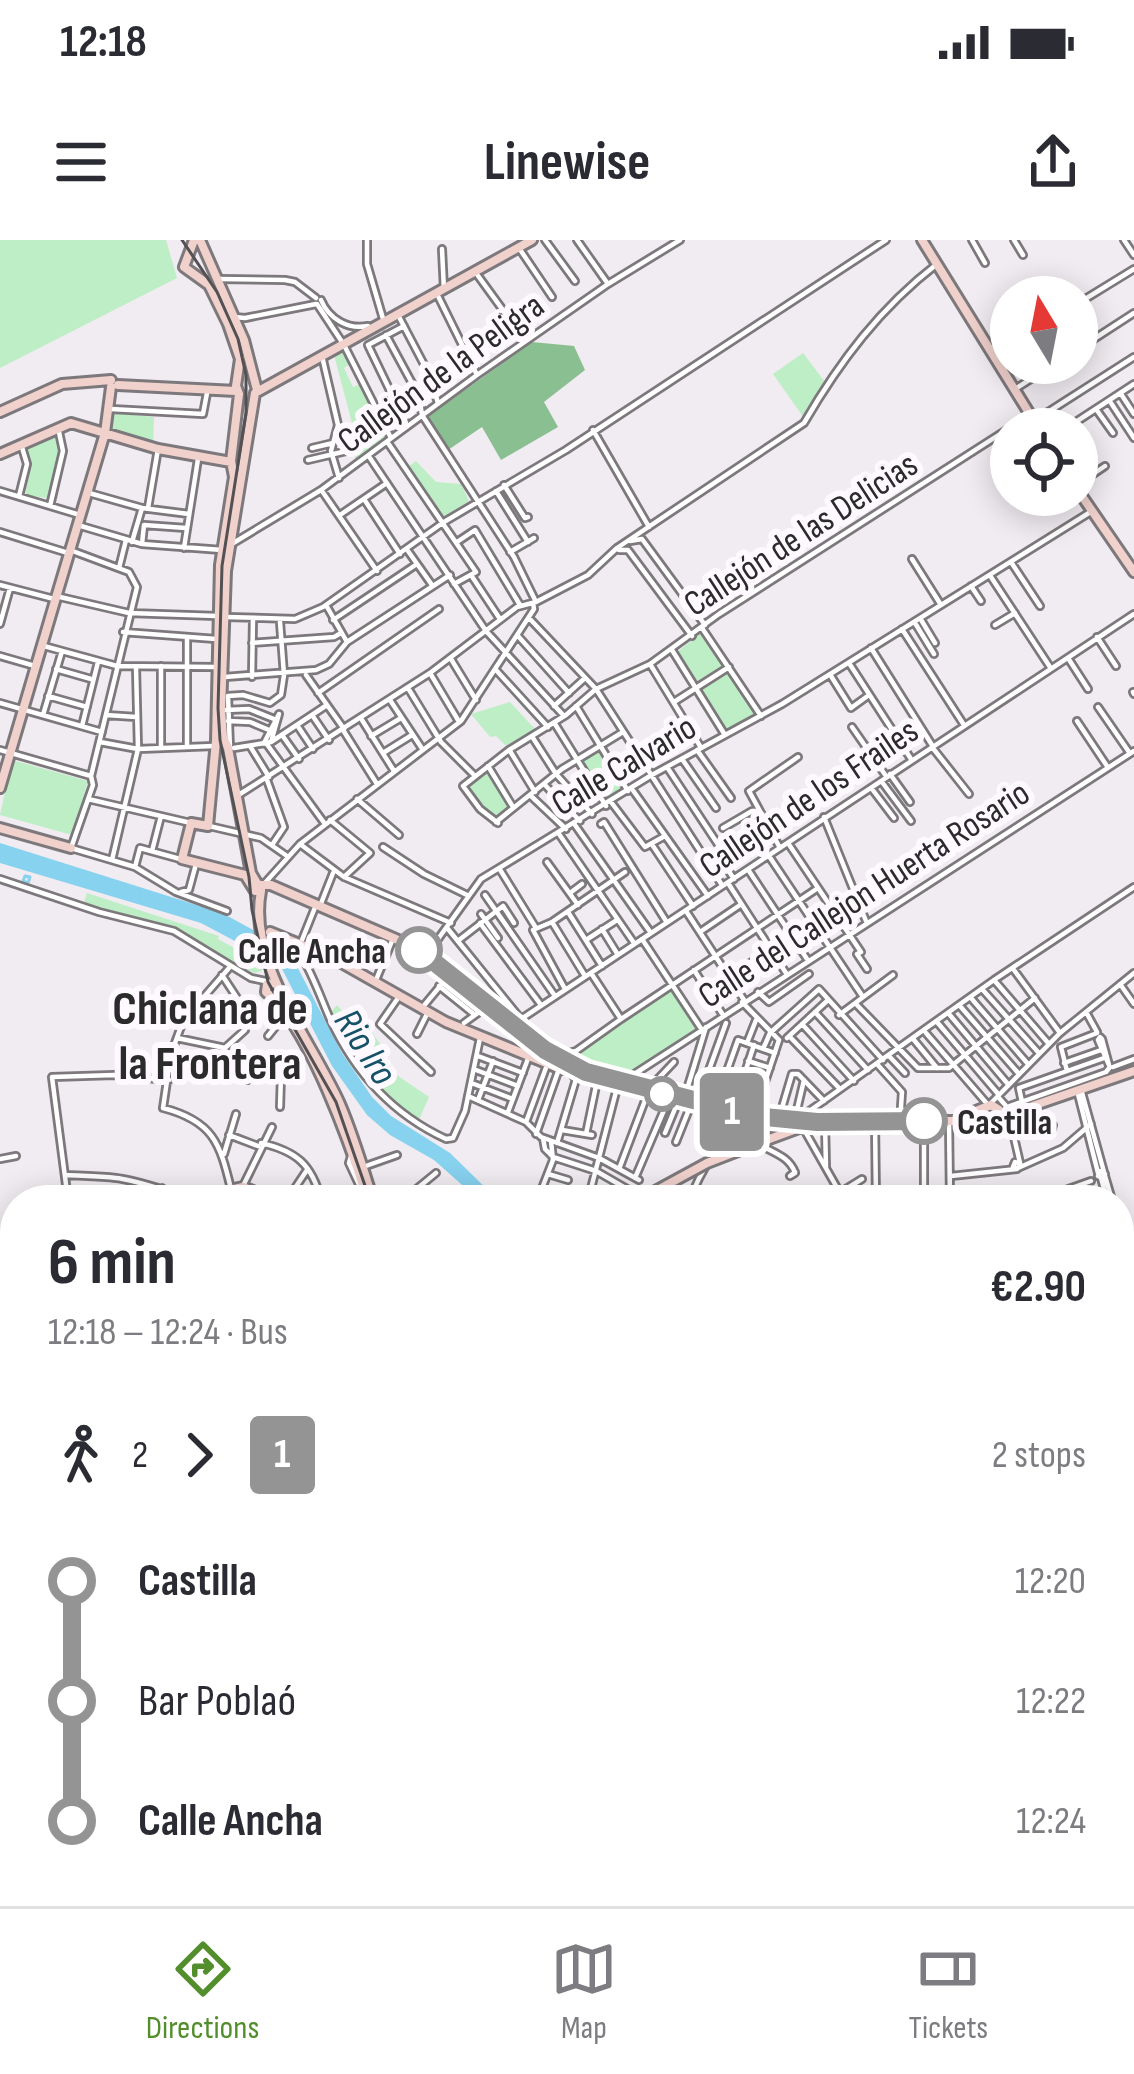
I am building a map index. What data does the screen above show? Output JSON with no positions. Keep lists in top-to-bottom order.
{
  "streets": {
    "street": [
      "Callejón de la Peligra",
      "Callejón de las Delicias",
      "Calle Calvario",
      "Callejón de los Frailes",
      "Calle del Callejon Huerta Rosario"
    ]
  },
  "districts": ["Chiclana de la Frontera"],
  "water": ["Rio Iro"],
  "places": ["Calle Ancha", "Castilla"],
  "lines": ["bus line 1"],
  "north": "top",
  "page": {
    "status": "12:18",
    "header": "Linewise",
    "on_map": "1",
    "heading": ["6 min", "12:18 – 12:24 · Bus", "€2.90"],
    "legs": ["2", "1", "2 stops"],
    "list": [
      {
        "name": "Castilla",
        "value": "12:20"
      },
      {
        "name": "Bar Poblaó",
        "value": "12:22"
      },
      {
        "name": "Calle Ancha",
        "value": "12:24"
      }
    ],
    "tabs": ["Directions", "Map", "Tickets"]
  }
}
